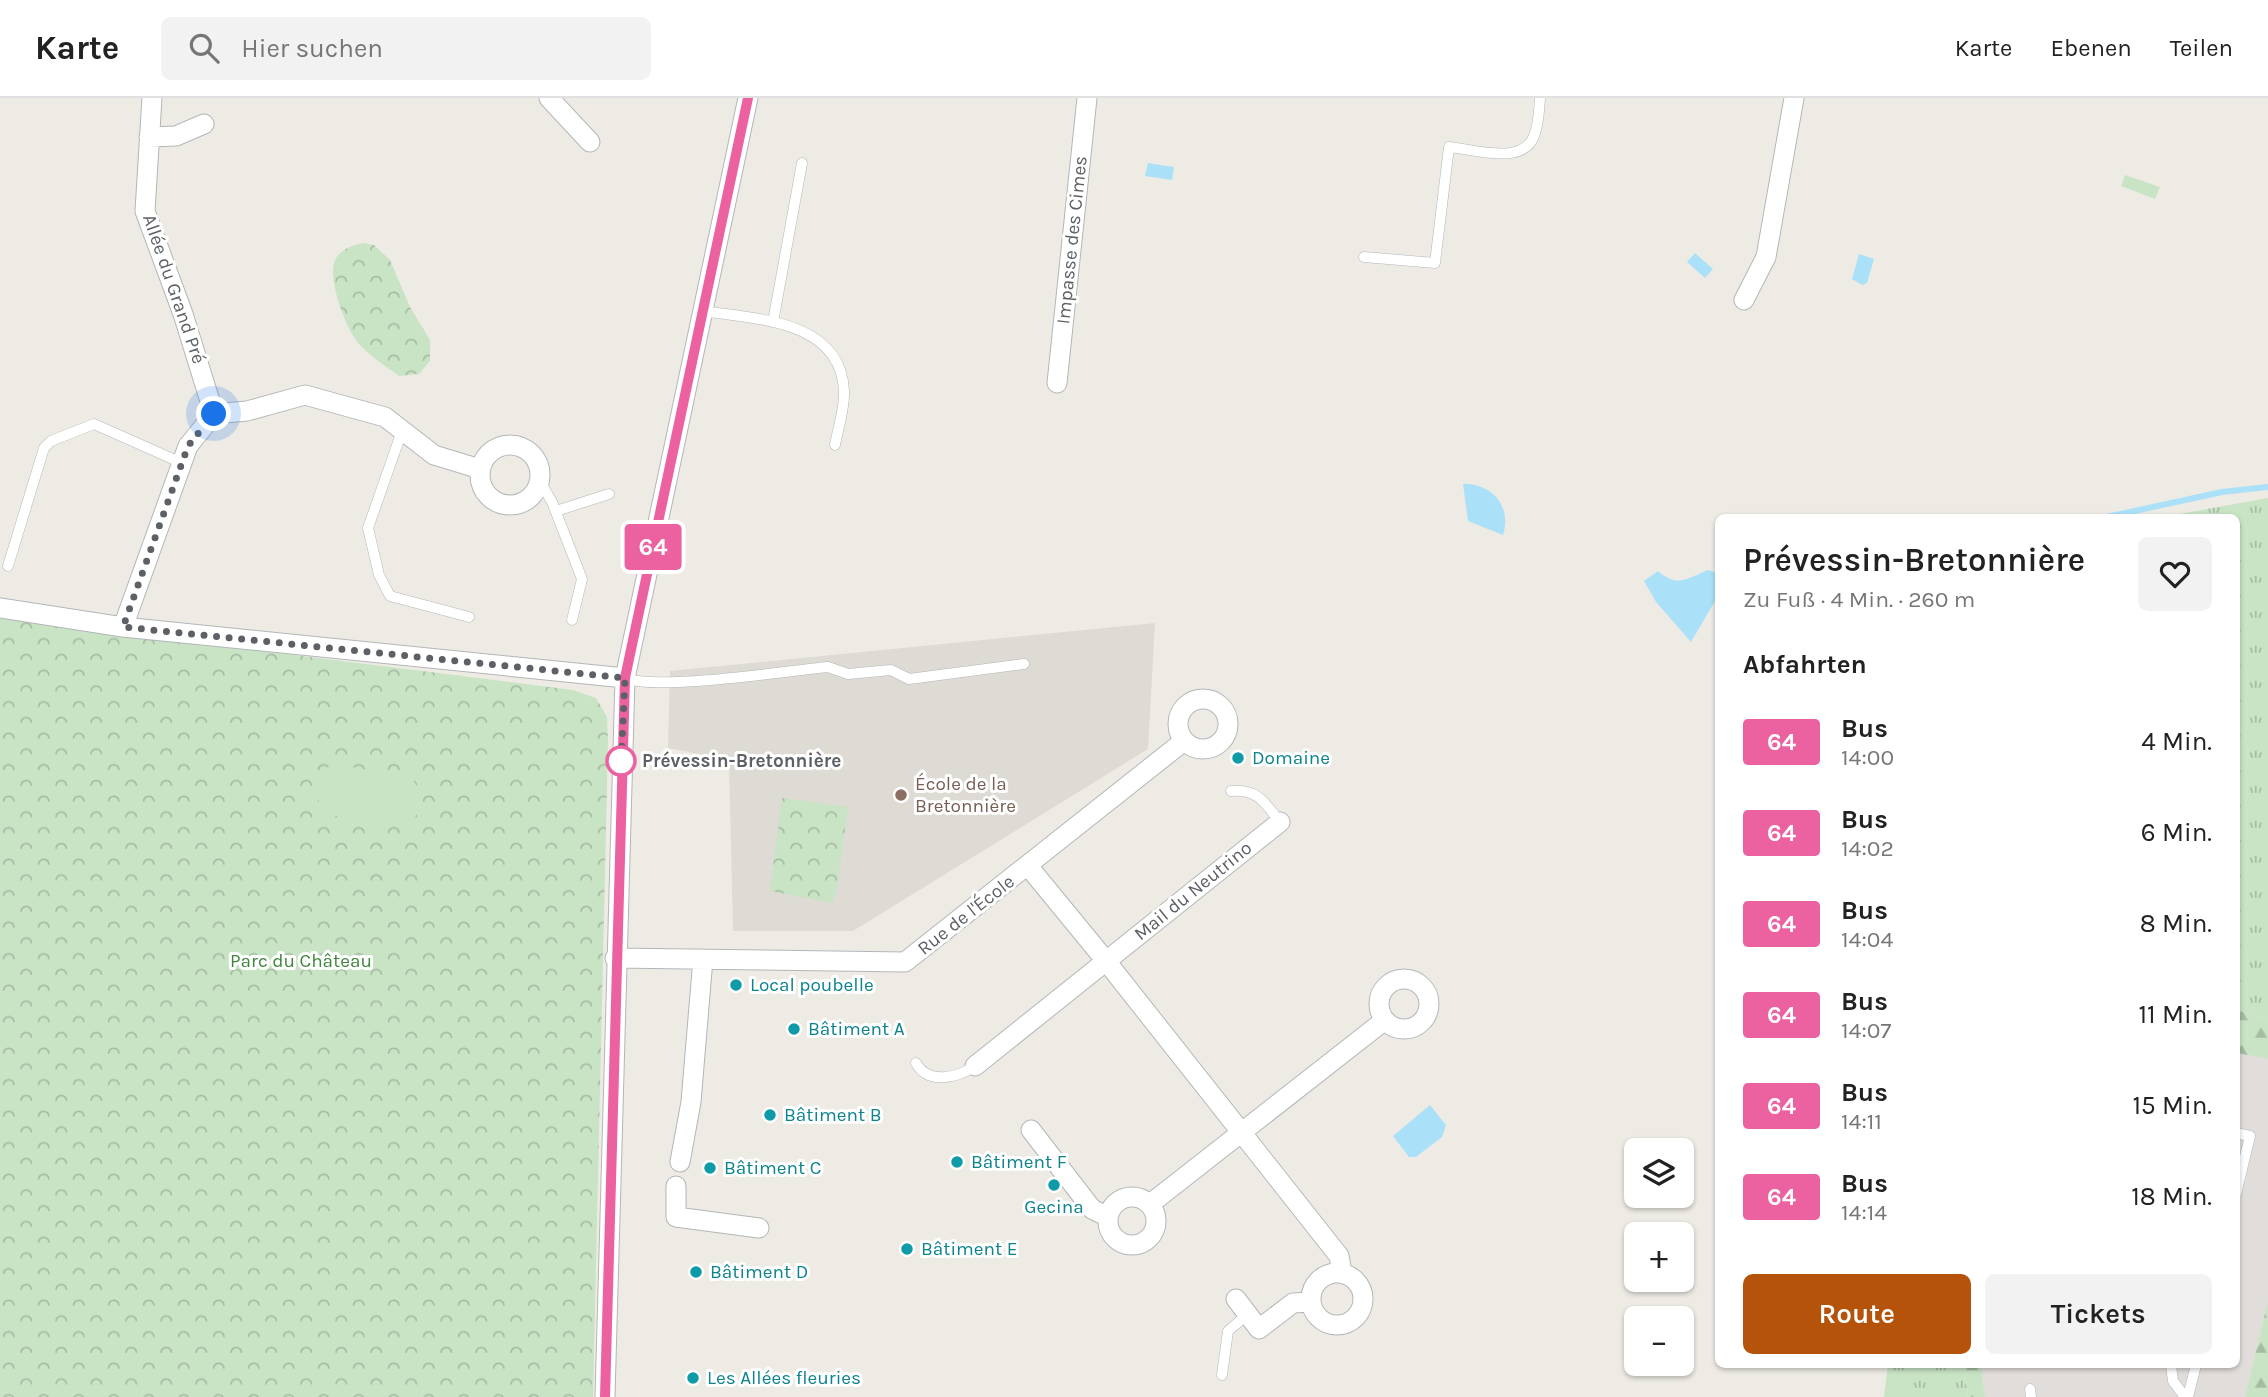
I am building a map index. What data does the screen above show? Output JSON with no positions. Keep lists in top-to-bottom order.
{
  "streets": {
    "street": [
      "Impasse des Cimes",
      "Allée du Grand Pré",
      "Mail du Neutrino",
      "Rue de l'École"
    ]
  },
  "parks": ["Parc du Château"],
  "places": [
    "Domaine",
    "Prévessin-Bretonnière",
    "École de la Bretonnière",
    "Local poubelle",
    "Bâtiment A",
    "Bâtiment B",
    "Bâtiment F",
    "Bâtiment C",
    "Gecina",
    "Bâtiment E",
    "Bâtiment D",
    "Les Allées fleuries"
  ],
  "lines": ["bus line 64"],
  "page": {
    "header": "Karte",
    "search": "Hier suchen",
    "nav": ["Karte", "Ebenen", "Teilen"],
    "on_map": "64",
    "heading": [
      ["Prévessin-Bretonnière", "Zu Fuß · 4 Min. · 260 m"],
      "Abfahrten"
    ],
    "list": [
      {
        "mark": "64",
        "name": "Bus",
        "note": "14:00",
        "value": "4 Min."
      },
      {
        "mark": "64",
        "name": "Bus",
        "note": "14:02",
        "value": "6 Min."
      },
      {
        "mark": "64",
        "name": "Bus",
        "note": "14:04",
        "value": "8 Min."
      },
      {
        "mark": "64",
        "name": "Bus",
        "note": "14:07",
        "value": "11 Min."
      },
      {
        "mark": "64",
        "name": "Bus",
        "note": "14:11",
        "value": "15 Min."
      },
      {
        "mark": "64",
        "name": "Bus",
        "note": "14:14",
        "value": "18 Min."
      }
    ],
    "map_buttons": ["+", "−"],
    "buttons": ["Route", "Tickets"]
  }
}
